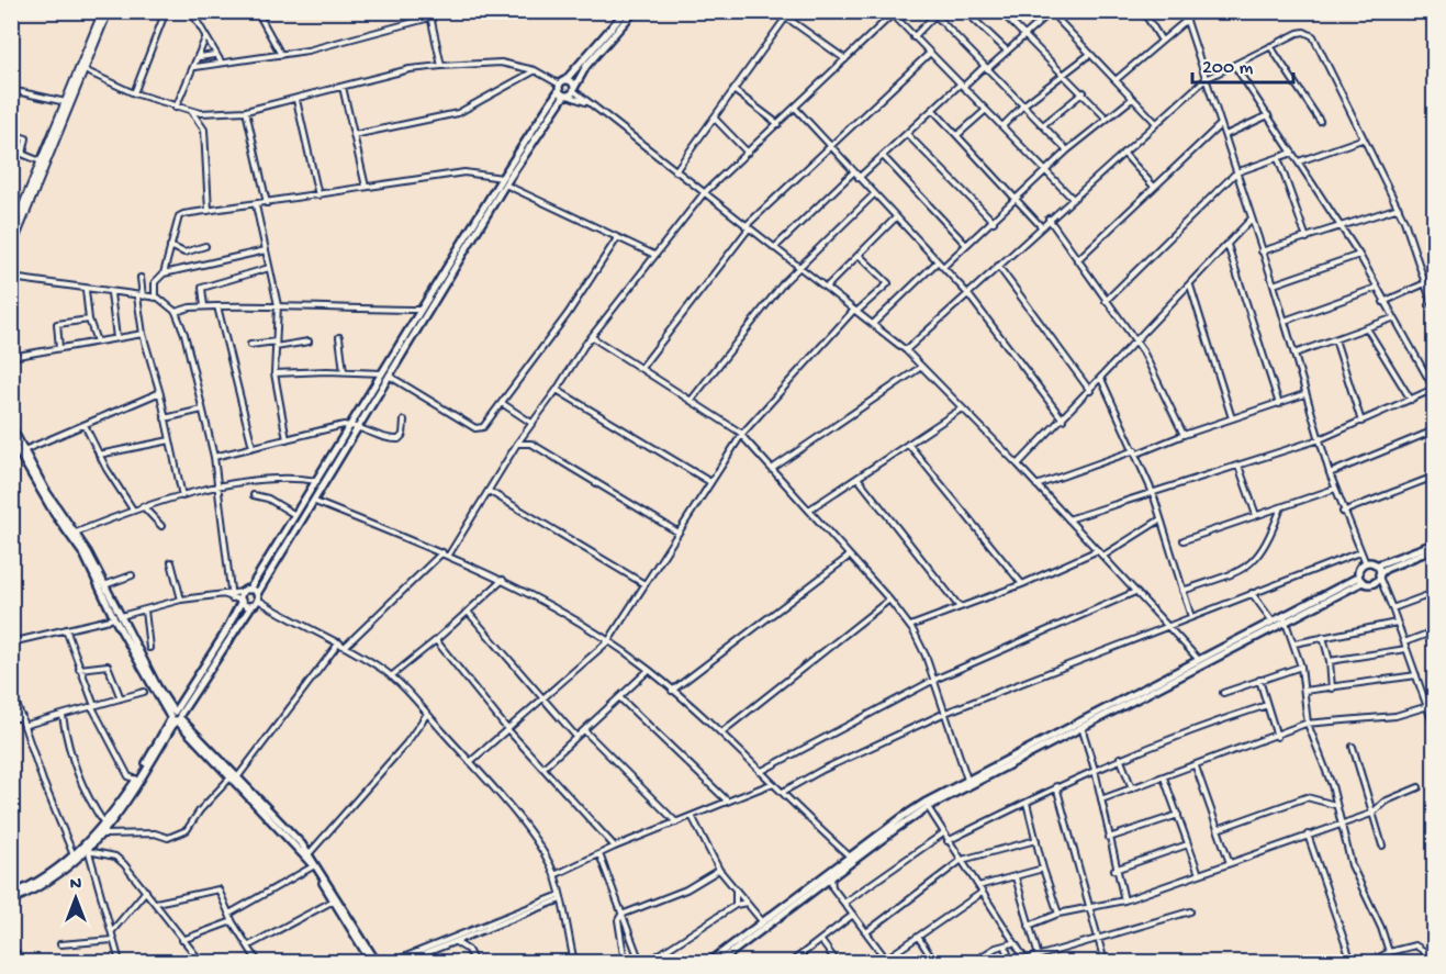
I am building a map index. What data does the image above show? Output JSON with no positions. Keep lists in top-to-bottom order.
{
  "scale_bar": "200 m",
  "north": "top"
}
